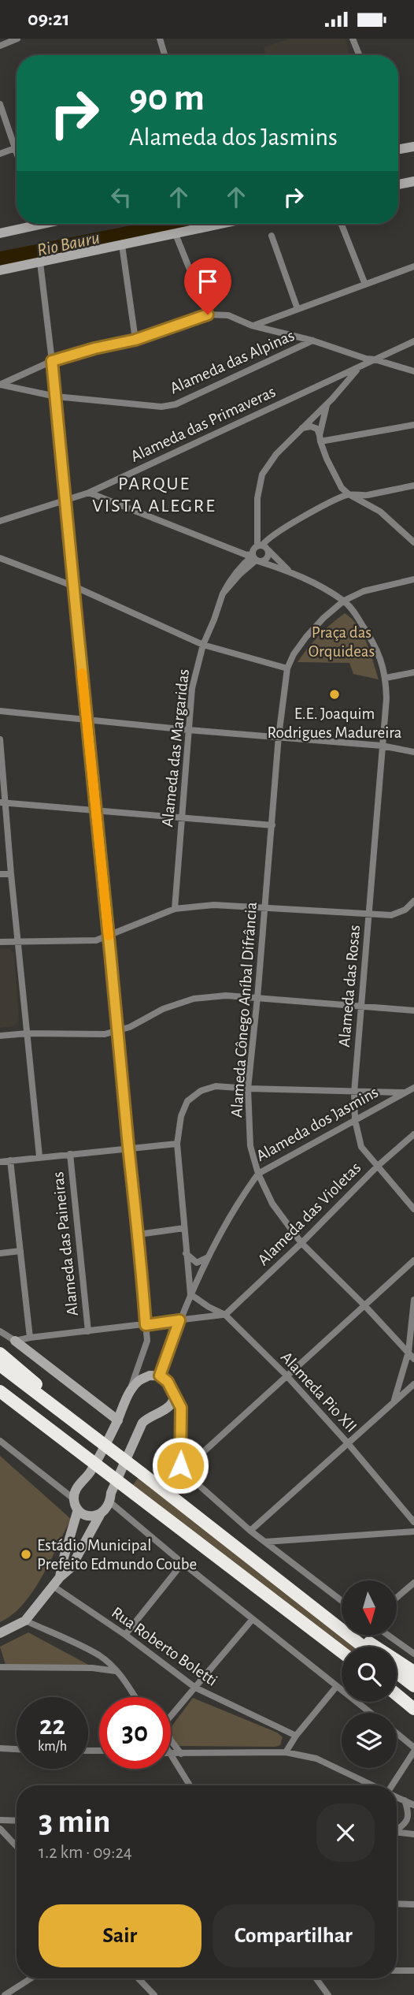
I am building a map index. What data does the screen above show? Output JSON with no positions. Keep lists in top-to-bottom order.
{
  "streets": {
    "street": [
      "Alameda das Alpinas",
      "Alameda das Primaveras",
      "Alameda das Margaridas",
      "Alameda das Rosas",
      "Alameda Cônego Aníbal Difrância",
      "Alameda dos Jasmins",
      "Alameda das Violetas",
      "Alameda das Paineiras",
      "Alameda Pio XII",
      "Rua Roberto Boletti"
    ]
  },
  "crossings": [
    ["Alameda das Rosas", "Alameda dos Jasmins"],
    ["Alameda das Rosas", "Alameda das Violetas"],
    ["Alameda Cônego Aníbal Difrância", "Alameda dos Jasmins"],
    ["Alameda Cônego Aníbal Difrância", "Alameda das Violetas"],
    ["Alameda dos Jasmins", "Alameda Pio XII"],
    ["Alameda das Violetas", "Alameda Pio XII"]
  ],
  "districts": ["PARQUE VISTA ALEGRE"],
  "water": ["Rio Bauru"],
  "parks": ["Praça das Orquideas"],
  "places": ["E.E. Joaquim Rodrigues Madureira", "Estádio Municipal Prefeito Edmundo Coube"],
  "north": "bottom",
  "page": {
    "status": "09:21",
    "turn": ["90 m", "Alameda dos Jasmins"],
    "speed": "22 km/h",
    "limit": "30",
    "heading": ["3 min", "1.2 km · 09:24"],
    "buttons": ["Sair", "Compartilhar"]
  }
}
